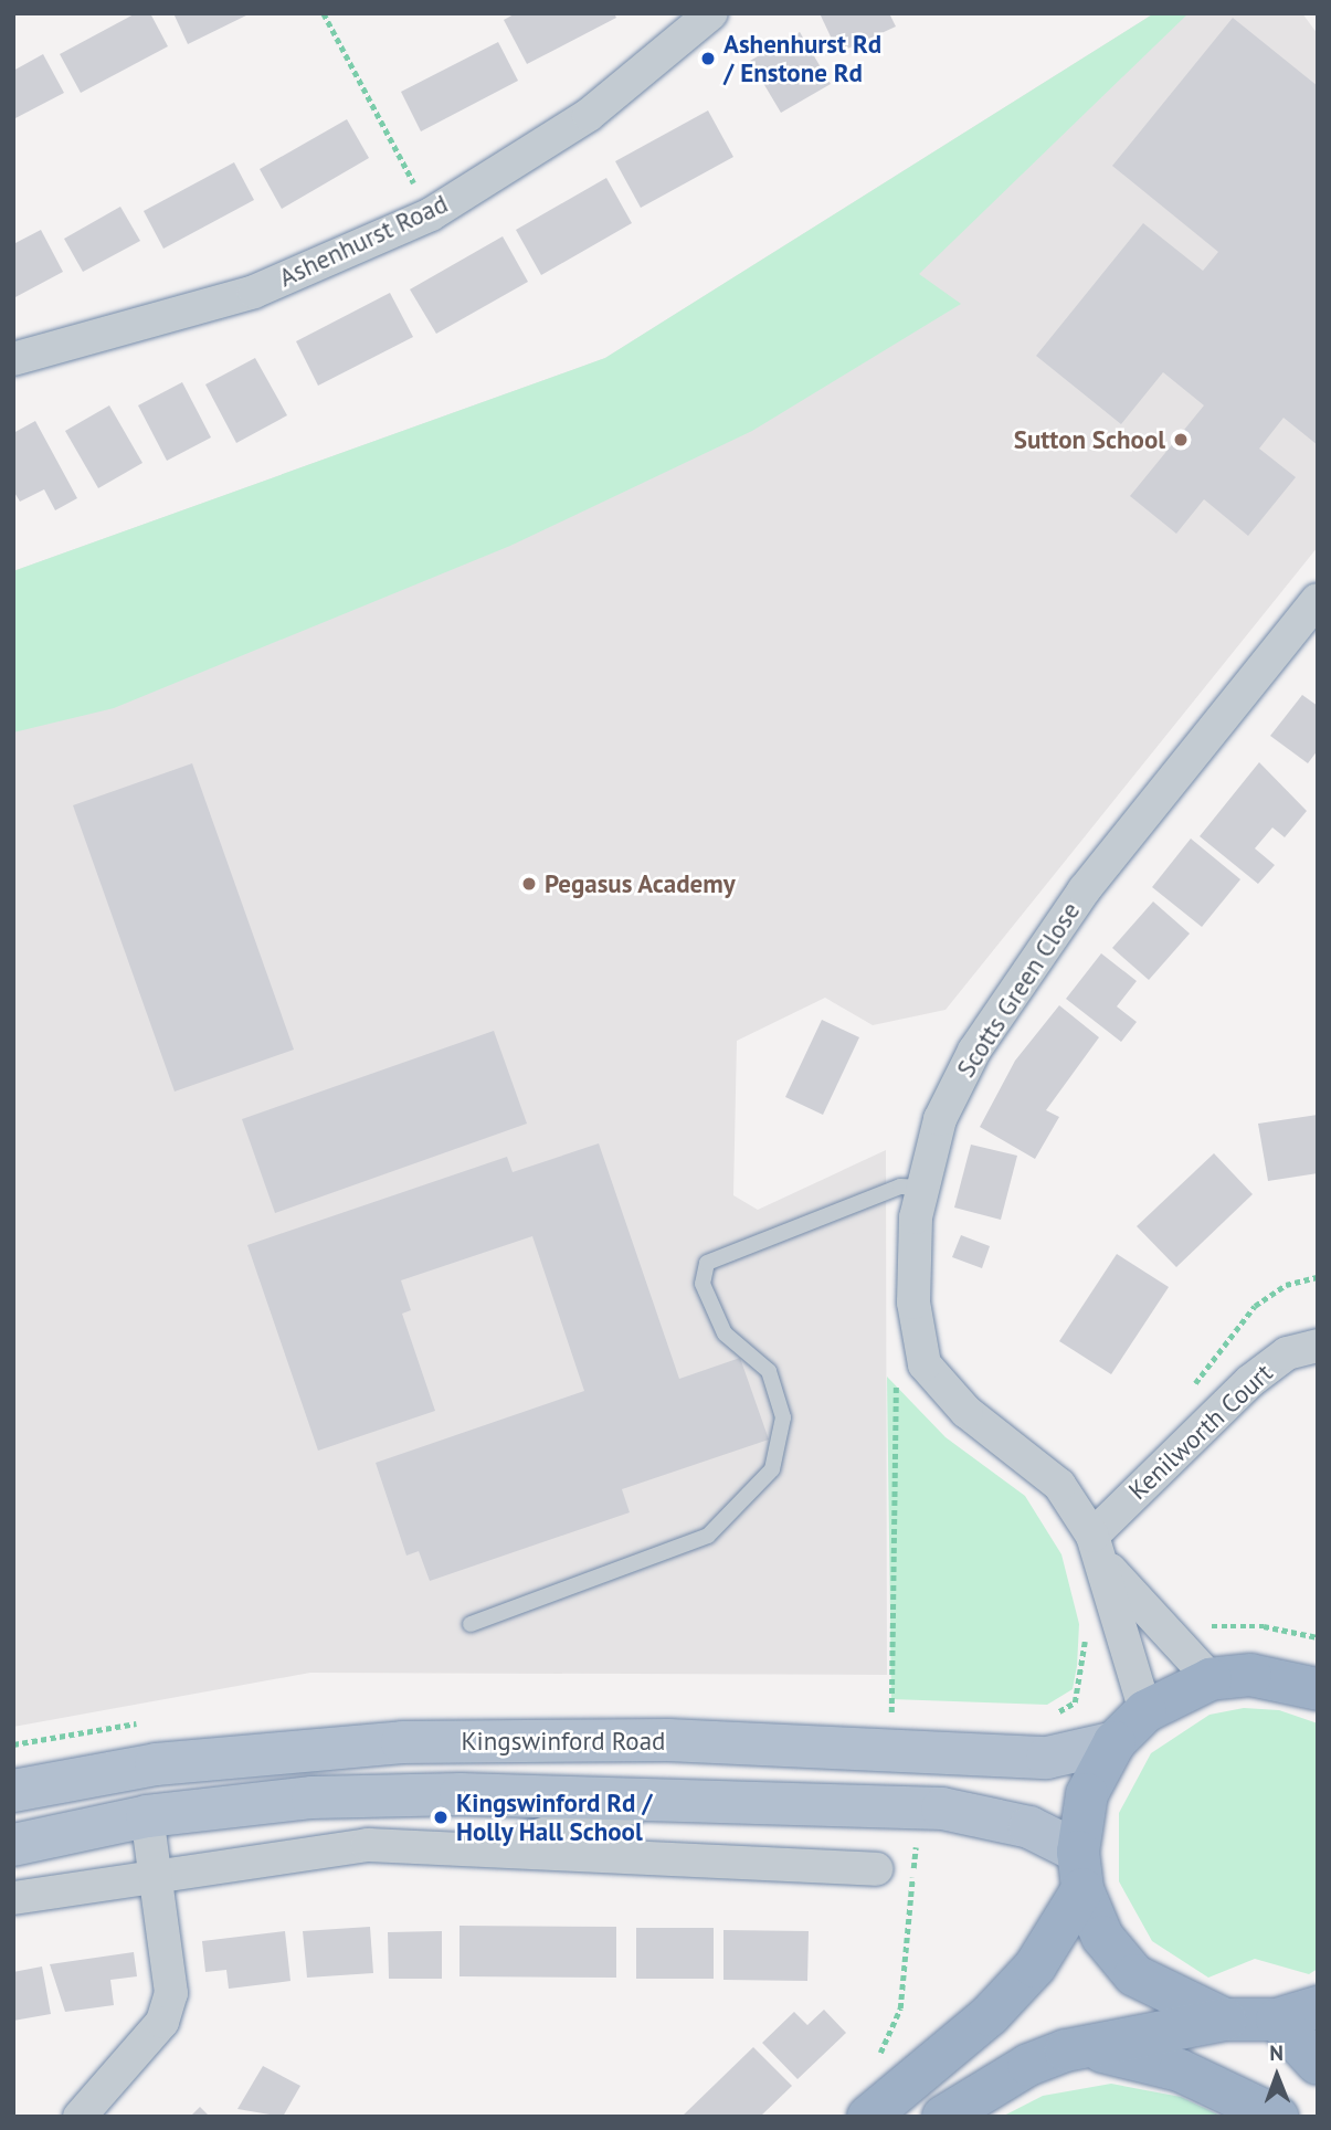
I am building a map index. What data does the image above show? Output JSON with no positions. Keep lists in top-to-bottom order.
{
  "streets": {
    "main road": ["Kingswinford Road"],
    "street": ["Ashenhurst Road", "Scotts Green Close", "Kenilworth Court"]
  },
  "crossings": [
    ["Scotts Green Close", "Kenilworth Court"]
  ],
  "places": [
    "Ashenhurst Rd / Enstone Rd",
    "Sutton School",
    "Pegasus Academy",
    "Kingswinford Rd / Holly Hall School"
  ],
  "north": "top"
}
